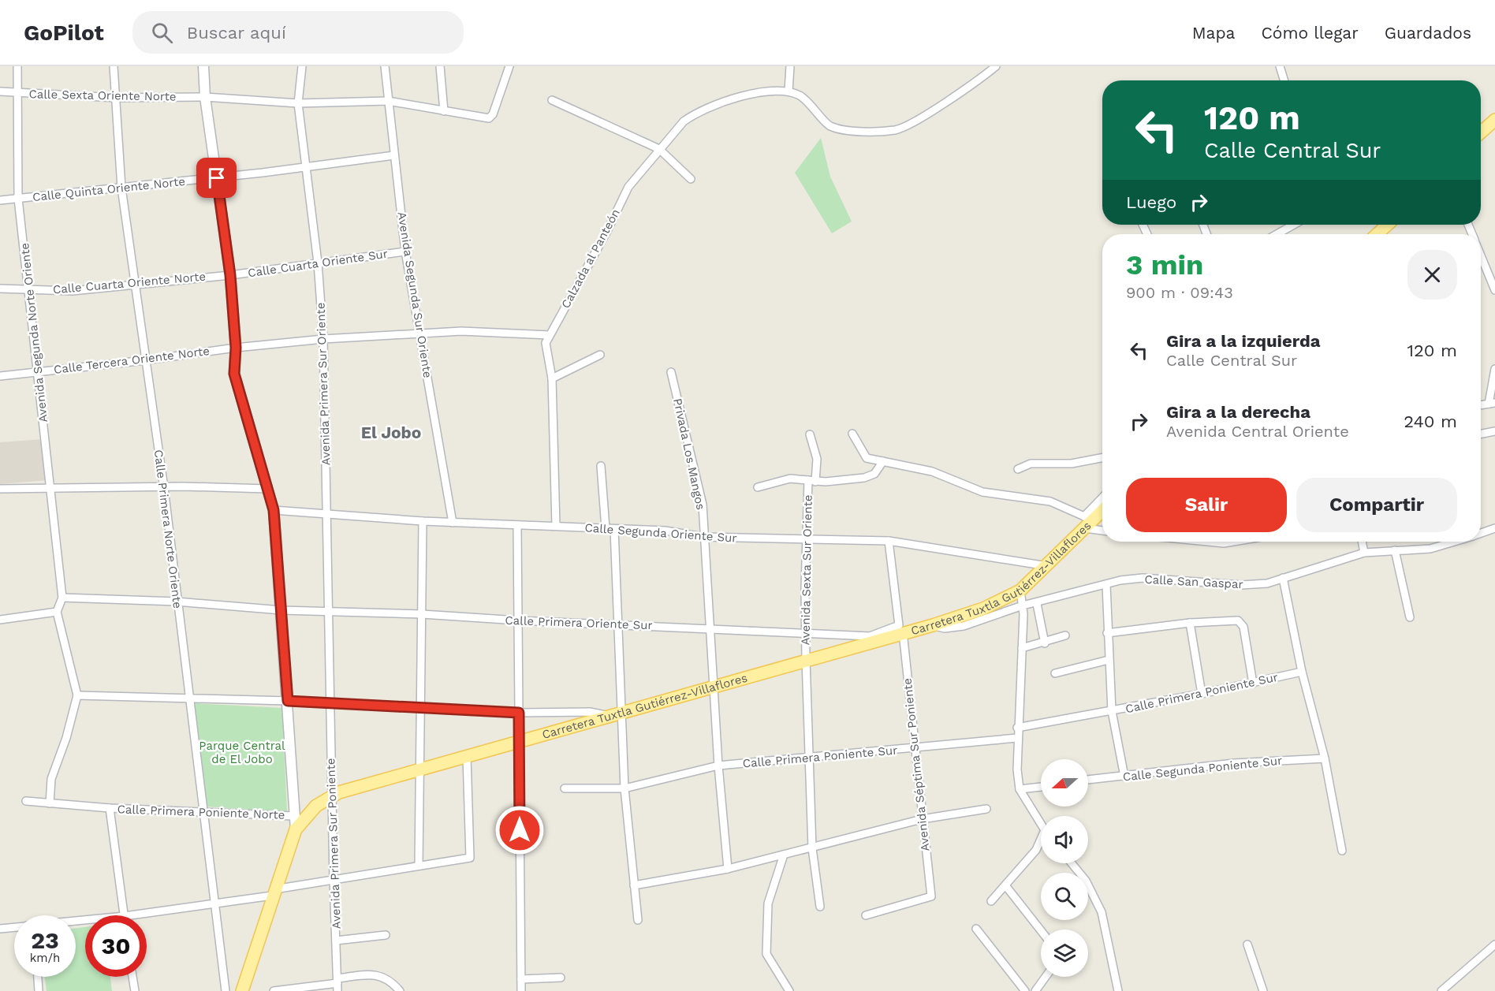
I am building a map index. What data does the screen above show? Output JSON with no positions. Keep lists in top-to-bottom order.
{
  "streets": {
    "main road": ["Carretera Tuxtla Gutiérrez-Villaflores"],
    "street": [
      "Calle Sexta Oriente Norte",
      "Calle Quinta Oriente Norte",
      "Calzada al Panteón",
      "Calle Cuarta Oriente Sur",
      "Calle Cuarta Oriente Norte",
      "Avenida Segunda Sur Oriente",
      "Avenida Segunda Norte Oriente",
      "Calle Tercera Oriente Norte",
      "Avenida Primera Sur Oriente",
      "Privada Los Mangos",
      "Calle Primera Norte Oriente",
      "Calle Segunda Oriente Sur",
      "Avenida Sexta Sur Oriente",
      "Calle San Gaspar",
      "Calle Primera Oriente Sur",
      "Calle Primera Poniente Sur",
      "Avenida Séptima Sur Poniente",
      "Calle Segunda Poniente Sur",
      "Calle Primera Poniente Norte",
      "Avenida Primera Sur Poniente"
    ]
  },
  "crossings": [
    ["Calle Sexta Oriente Norte", "Avenida Segunda Sur Oriente"],
    ["Calle Sexta Oriente Norte", "Avenida Segunda Norte Oriente"],
    ["Calle Sexta Oriente Norte", "Avenida Primera Sur Oriente"],
    ["Calle Sexta Oriente Norte", "Calle Primera Norte Oriente"],
    ["Calle Quinta Oriente Norte", "Avenida Segunda Sur Oriente"],
    ["Calle Quinta Oriente Norte", "Avenida Segunda Norte Oriente"],
    ["Calle Quinta Oriente Norte", "Avenida Primera Sur Oriente"],
    ["Calle Quinta Oriente Norte", "Calle Primera Norte Oriente"],
    ["Calzada al Panteón", "Calle Tercera Oriente Norte"],
    ["Calzada al Panteón", "Calle Segunda Oriente Sur"],
    ["Calle Cuarta Oriente Sur", "Calle Cuarta Oriente Norte"],
    ["Calle Cuarta Oriente Sur", "Avenida Segunda Sur Oriente"],
    ["Calle Cuarta Oriente Sur", "Avenida Primera Sur Oriente"],
    ["Calle Cuarta Oriente Norte", "Avenida Segunda Norte Oriente"],
    ["Calle Cuarta Oriente Norte", "Calle Primera Norte Oriente"],
    ["Avenida Segunda Sur Oriente", "Calle Tercera Oriente Norte"],
    ["Avenida Segunda Sur Oriente", "Calle Segunda Oriente Sur"],
    ["Avenida Segunda Norte Oriente", "Calle Tercera Oriente Norte"],
    ["Avenida Segunda Norte Oriente", "Calle Primera Oriente Sur"],
    ["Calle Tercera Oriente Norte", "Avenida Primera Sur Oriente"],
    ["Calle Tercera Oriente Norte", "Calle Primera Norte Oriente"],
    ["Avenida Primera Sur Oriente", "Calle Segunda Oriente Sur"],
    ["Avenida Primera Sur Oriente", "Calle Primera Oriente Sur"],
    ["Avenida Primera Sur Oriente", "Avenida Primera Sur Poniente"],
    ["Privada Los Mangos", "Calle Segunda Oriente Sur"],
    ["Privada Los Mangos", "Carretera Tuxtla Gutiérrez-Villaflores"],
    ["Privada Los Mangos", "Calle Primera Oriente Sur"],
    ["Privada Los Mangos", "Calle Primera Poniente Sur"],
    ["Calle Primera Norte Oriente", "Calle Primera Oriente Sur"],
    ["Calle Primera Norte Oriente", "Calle Primera Poniente Norte"],
    ["Calle Segunda Oriente Sur", "Avenida Sexta Sur Oriente"],
    ["Calle Segunda Oriente Sur", "Carretera Tuxtla Gutiérrez-Villaflores"],
    ["Calle Segunda Oriente Sur", "Avenida Séptima Sur Poniente"],
    ["Avenida Sexta Sur Oriente", "Carretera Tuxtla Gutiérrez-Villaflores"],
    ["Avenida Sexta Sur Oriente", "Calle Primera Oriente Sur"],
    ["Avenida Sexta Sur Oriente", "Calle Primera Poniente Sur"],
    ["Carretera Tuxtla Gutiérrez-Villaflores", "Calle San Gaspar"],
    ["Carretera Tuxtla Gutiérrez-Villaflores", "Calle Primera Oriente Sur"],
    ["Carretera Tuxtla Gutiérrez-Villaflores", "Avenida Séptima Sur Poniente"],
    ["Carretera Tuxtla Gutiérrez-Villaflores", "Avenida Primera Sur Poniente"],
    ["Calle Primera Poniente Sur", "Avenida Séptima Sur Poniente"]
  ],
  "districts": ["El Jobo"],
  "parks": ["Parque Central de El Jobo"],
  "north": "left",
  "page": {
    "header": "GoPilot",
    "search": "Buscar aquí",
    "nav": ["Mapa", "Cómo llegar", "Guardados"],
    "turn": ["120 m", "Calle Central Sur"],
    "then": "Luego",
    "heading": ["3 min", "900 m · 09:43"],
    "list": [
      {
        "name": "Gira a la izquierda",
        "note": "Calle Central Sur",
        "value": "120 m"
      },
      {
        "name": "Gira a la derecha",
        "note": "Avenida Central Oriente",
        "value": "240 m"
      }
    ],
    "buttons": ["Salir", "Compartir"],
    "speed": "23 km/h",
    "limit": "30"
  }
}
